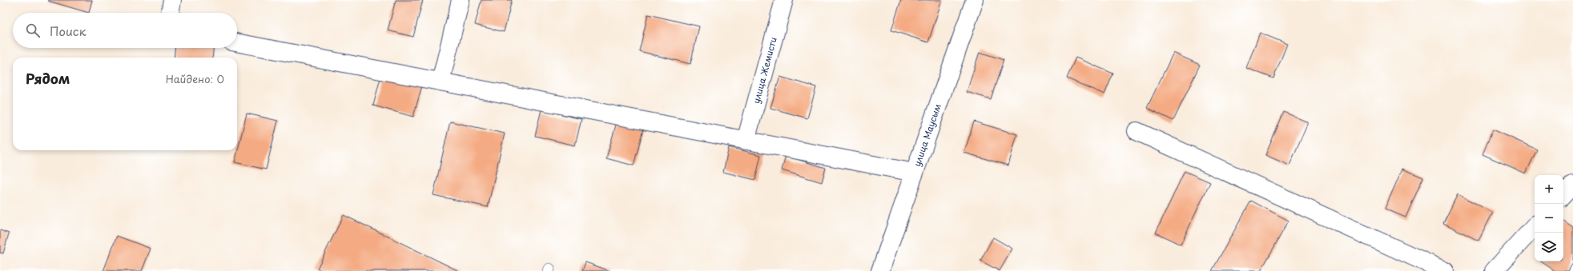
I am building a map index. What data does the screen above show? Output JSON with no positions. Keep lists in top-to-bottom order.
{
  "streets": {
    "street": ["улица Жемисти", "улица Маусым"]
  },
  "page": {
    "search": "Поиск",
    "heading": ["Рядом", "Найдено: 0"],
    "map_buttons": ["+", "−"]
  }
}
